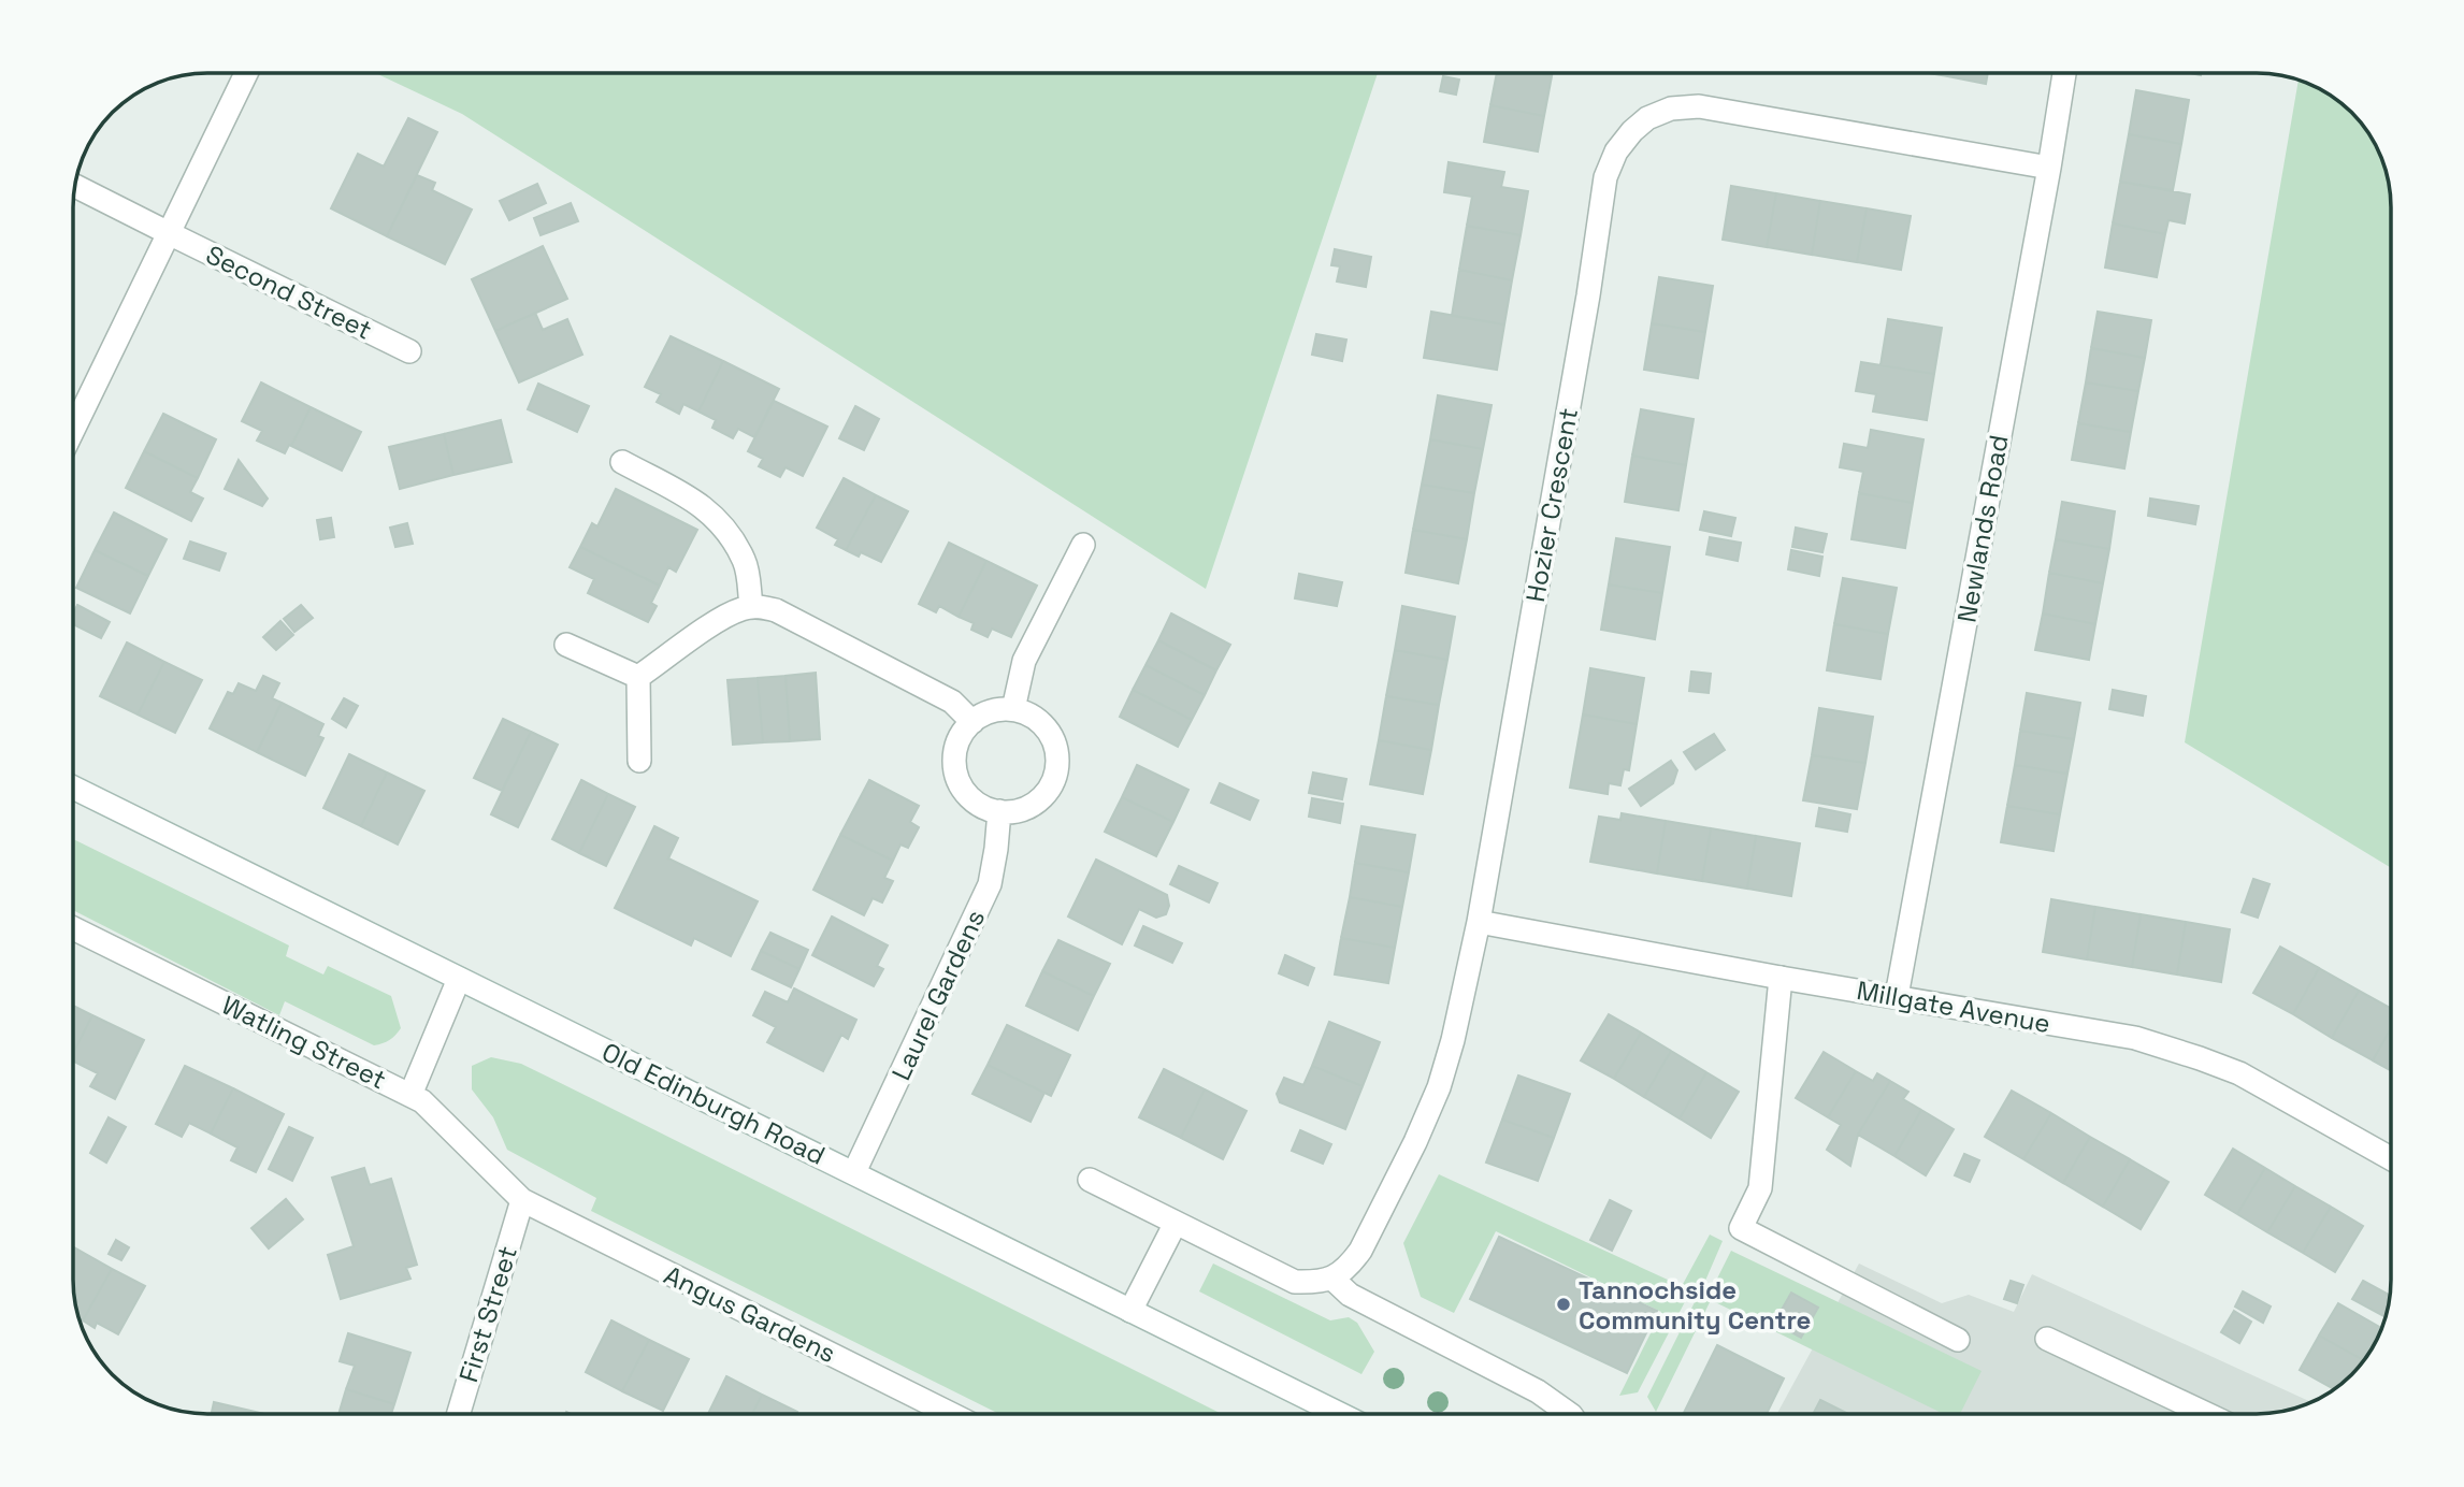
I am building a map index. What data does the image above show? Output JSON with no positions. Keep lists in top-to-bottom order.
{
  "streets": {
    "street": [
      "Second Street",
      "Hozier Crescent",
      "Newlands Road",
      "Laurel Gardens",
      "Millgate Avenue",
      "Watling Street",
      "Old Edinburgh Road",
      "First Street",
      "Angus Gardens"
    ]
  },
  "crossings": [
    ["Hozier Crescent", "Newlands Road"],
    ["Hozier Crescent", "Millgate Avenue"],
    ["Newlands Road", "Millgate Avenue"],
    ["Laurel Gardens", "Old Edinburgh Road"],
    ["Watling Street", "First Street"],
    ["Watling Street", "Angus Gardens"],
    ["First Street", "Angus Gardens"]
  ],
  "places": ["Tannochside Community Centre"]
}
